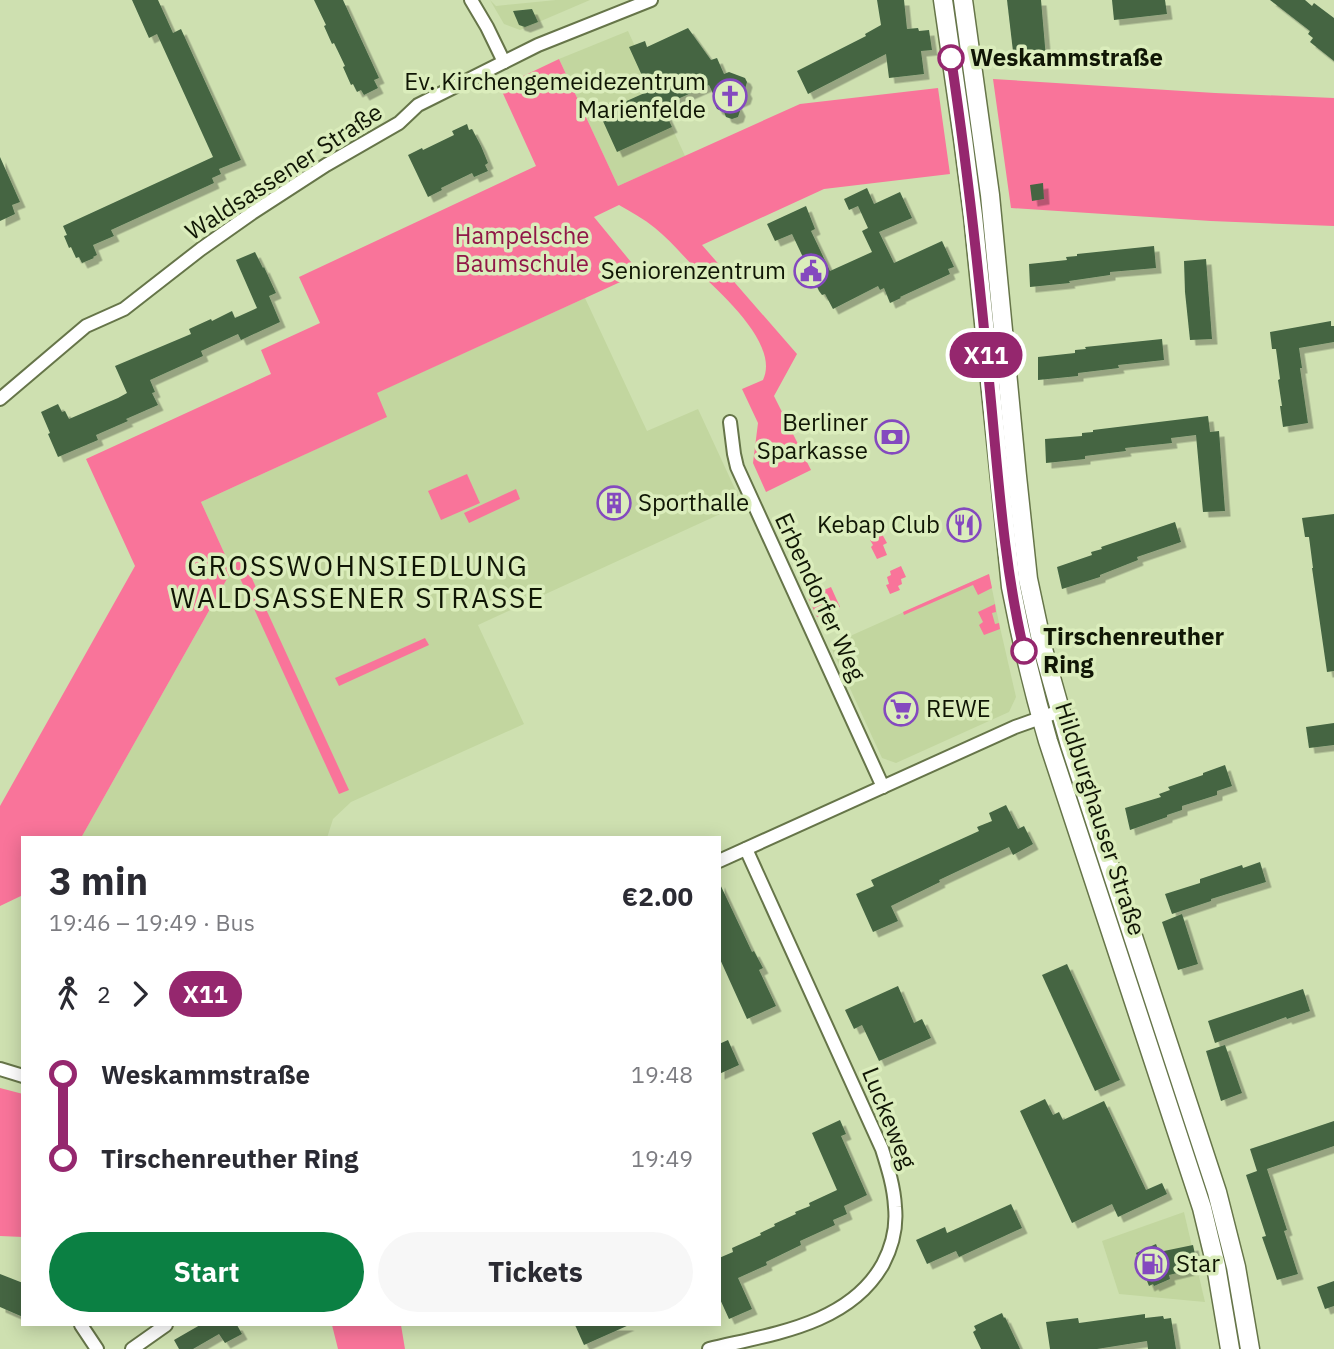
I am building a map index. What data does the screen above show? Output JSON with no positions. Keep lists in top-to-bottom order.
{
  "streets": {
    "main road": ["Hildburghauser Straße"],
    "street": ["Waldsassener Straße", "Erbendorfer Weg", "Luckeweg"]
  },
  "districts": ["GROSSWOHNSIEDLUNG WALDSASSENER STRASSE"],
  "parks": ["Hampelsche Baumschule"],
  "places": {
    "other": ["Weskammstraße", "Tirschenreuther Ring"],
    "church": ["Ev. Kirchengemeidezentrum Marienfelde"],
    "public building": ["Seniorenzentrum"],
    "bank": ["Berliner Sparkasse"],
    "building": ["Sporthalle"],
    "restaurant": ["Kebap Club"],
    "supermarket": ["REWE"],
    "fuel station": ["Star"]
  },
  "lines": ["bus line X11"],
  "page": {
    "on_map": "X11",
    "heading": ["3 min", "19:46 – 19:49 · Bus", "€2.00"],
    "legs": ["2", "X11"],
    "list": [
      {
        "name": "Weskammstraße",
        "value": "19:48"
      },
      {
        "name": "Tirschenreuther Ring",
        "value": "19:49"
      }
    ],
    "buttons": ["Start", "Tickets"]
  }
}
